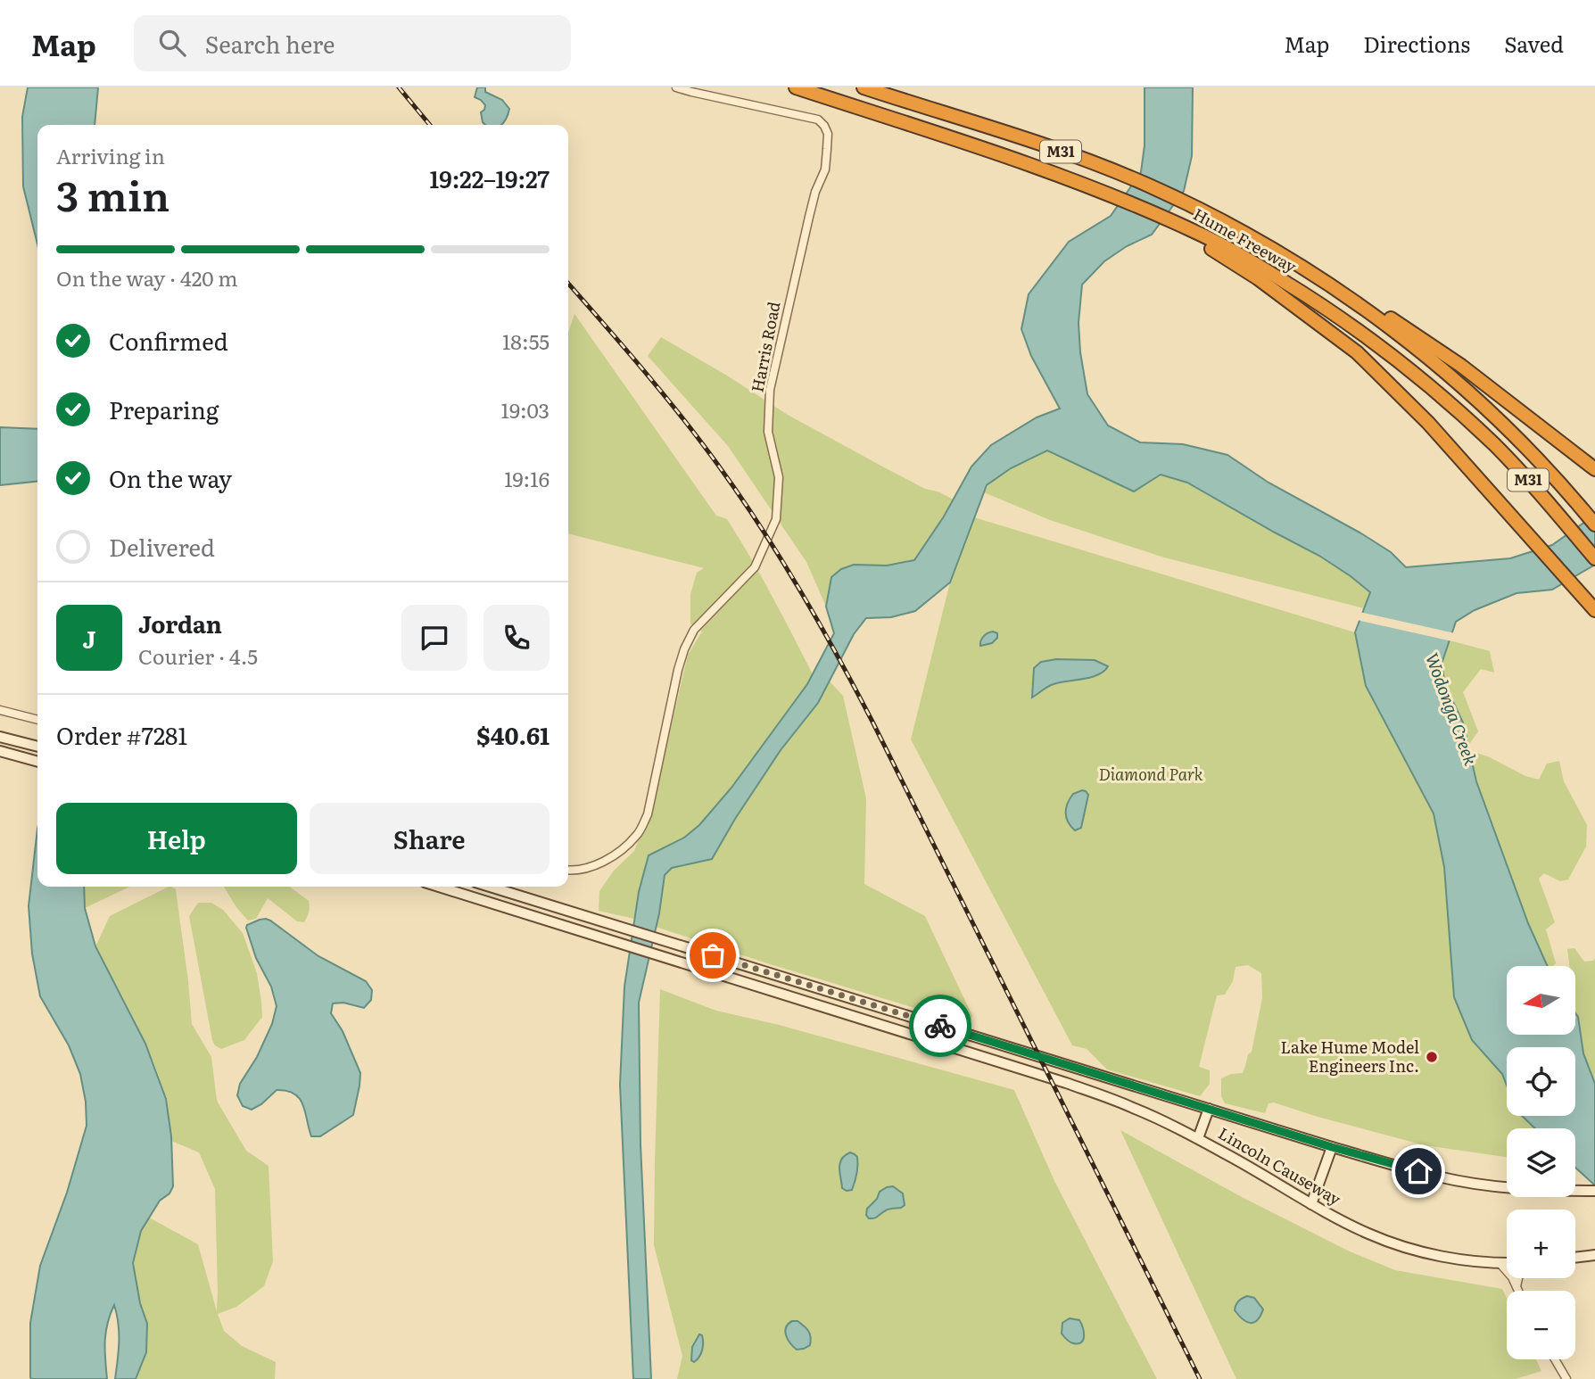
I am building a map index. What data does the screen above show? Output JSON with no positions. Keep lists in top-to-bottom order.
{
  "streets": {
    "highway": ["M31", "Hume Freeway"],
    "main road": ["Lincoln Causeway"],
    "street": ["Harris Road"]
  },
  "crossings": [
    ["M31", "Hume Freeway"]
  ],
  "water": ["Wodonga Creek"],
  "parks": ["Diamond Park"],
  "places": ["Lake Hume Model Engineers Inc."],
  "north": "left",
  "page": {
    "header": "Map",
    "search": "Search here",
    "nav": ["Map", "Directions", "Saved"],
    "heading": ["3 min", "Arriving in", "19:22–19:27"],
    "panel": [
      "Jordan",
      "Courier · 4.5",
      "Order #7281",
      "$40.61"
    ],
    "bar": "On the way · 420 m",
    "list": [
      ["Confirmed", "18:55"],
      ["Preparing", "19:03"],
      ["On the way", "19:16"],
      "Delivered"
    ],
    "round": "J",
    "buttons": ["Help", "Share"],
    "map_buttons": ["+", "−"]
  }
}
